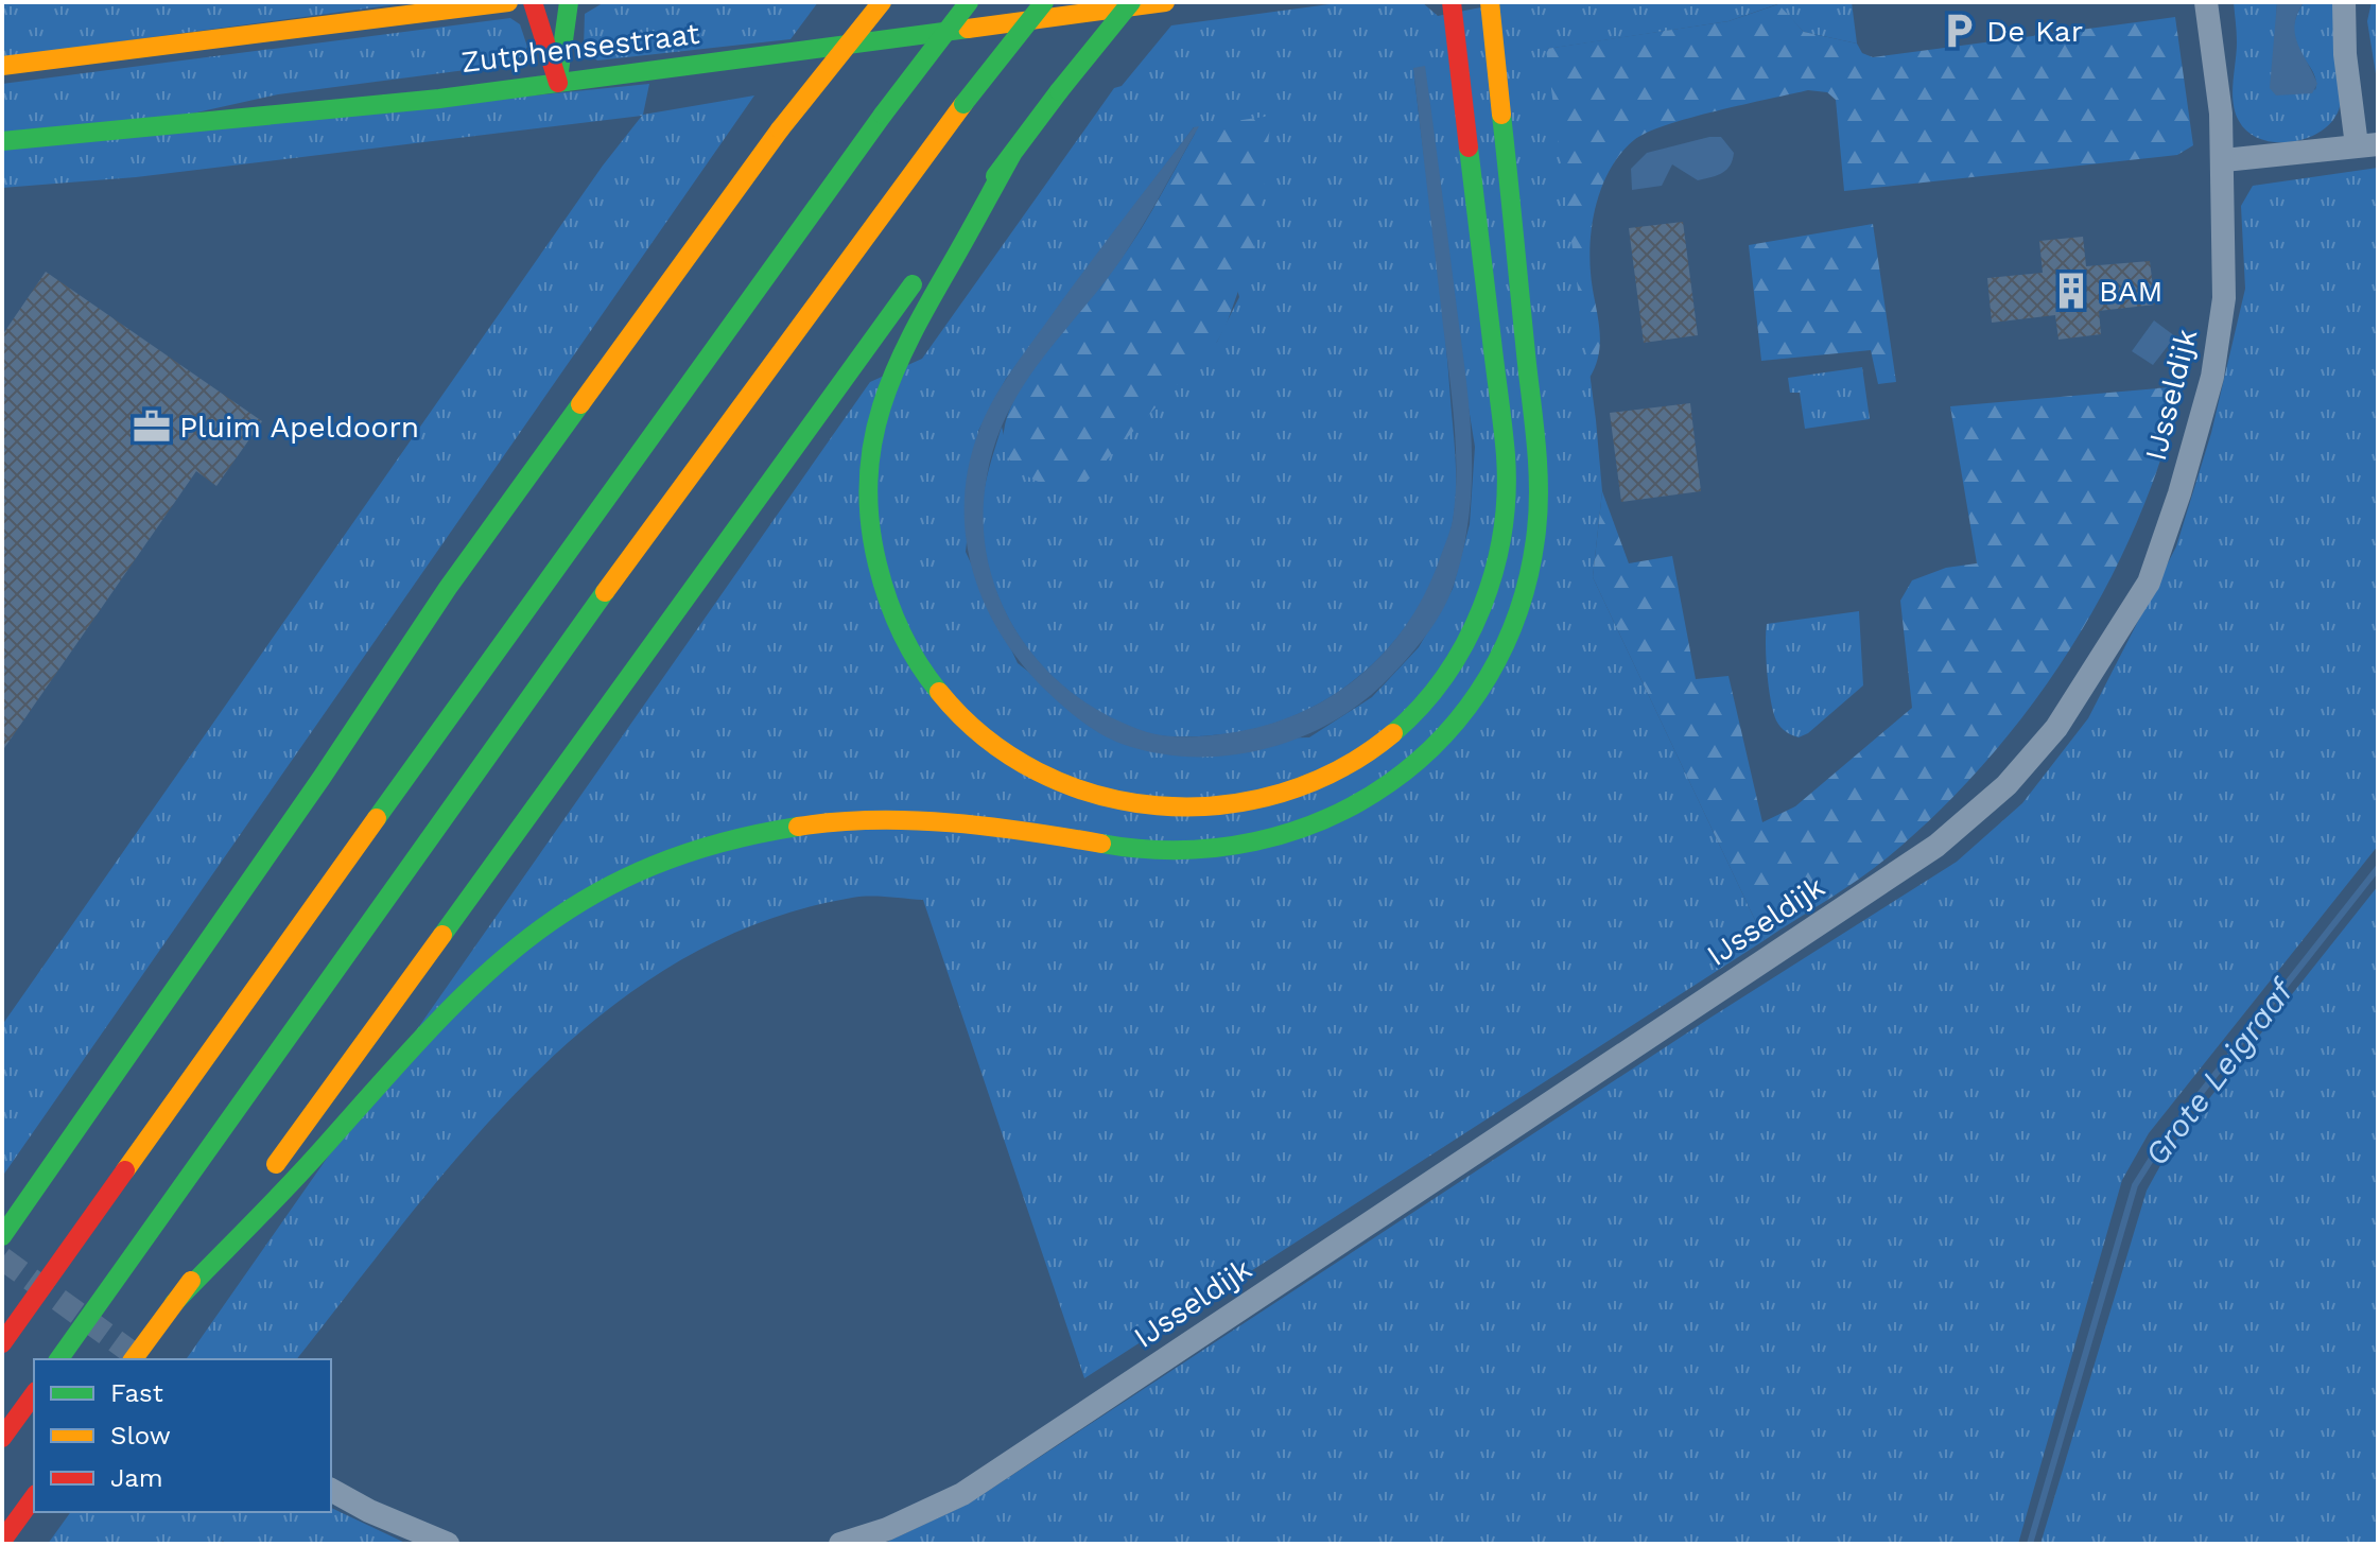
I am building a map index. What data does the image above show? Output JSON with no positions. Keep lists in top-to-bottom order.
{
  "streets": {
    "main road": ["Zutphensestraat"],
    "street": ["IJsseldijk"]
  },
  "water": ["Grote Leigraaf"],
  "places": {
    "parking": ["De Kar"],
    "building": ["BAM"],
    "office": ["Pluim Apeldoorn"]
  },
  "legend": ["Fast", "Slow", "Jam"]
}
